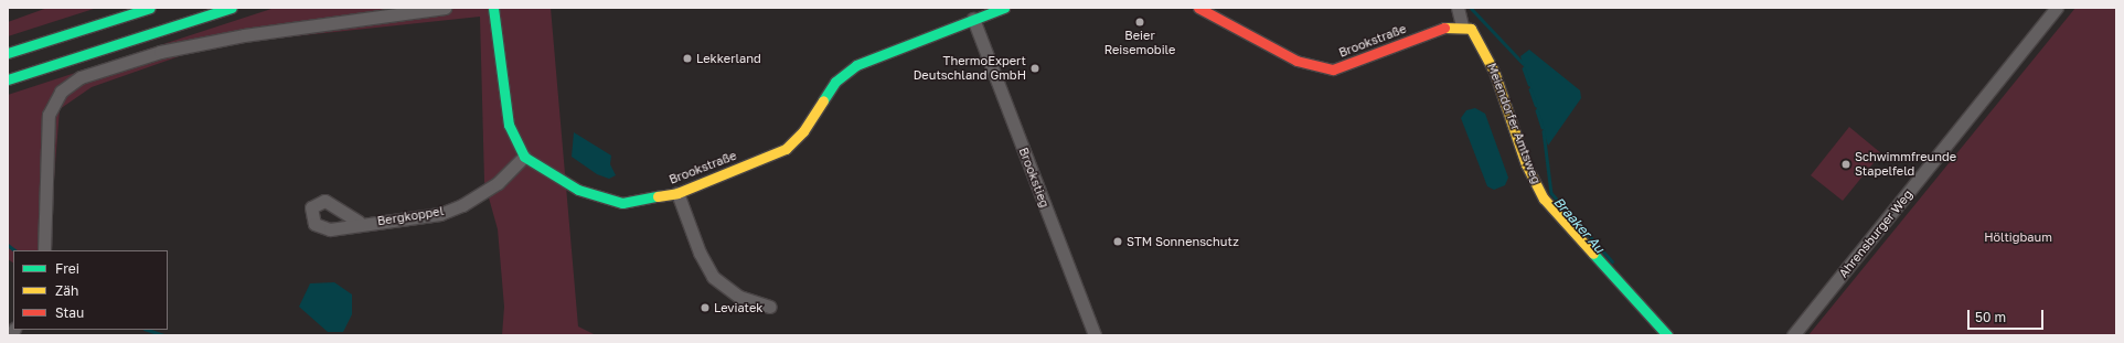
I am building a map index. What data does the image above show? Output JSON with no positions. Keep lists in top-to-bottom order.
{
  "streets": {
    "main road": ["Brookstraße", "Meiendorfer Amtsweg"],
    "street": ["Brookstieg", "Bergkoppel", "Ahrensburger Weg"]
  },
  "crossings": [
    ["Brookstraße", "Meiendorfer Amtsweg"],
    ["Brookstraße", "Brookstieg"],
    ["Brookstraße", "Bergkoppel"]
  ],
  "water": ["Braaker Au"],
  "parks": ["Höltigbaum"],
  "places": [
    "Beier Reisemobile",
    "Lekkerland",
    "ThermoExpert Deutschland GmbH",
    "Schwimmfreunde Stapelfeld",
    "STM Sonnenschutz",
    "Leviatek"
  ],
  "legend": ["Frei", "Zäh", "Stau"],
  "scale_bar": "50 m"
}
